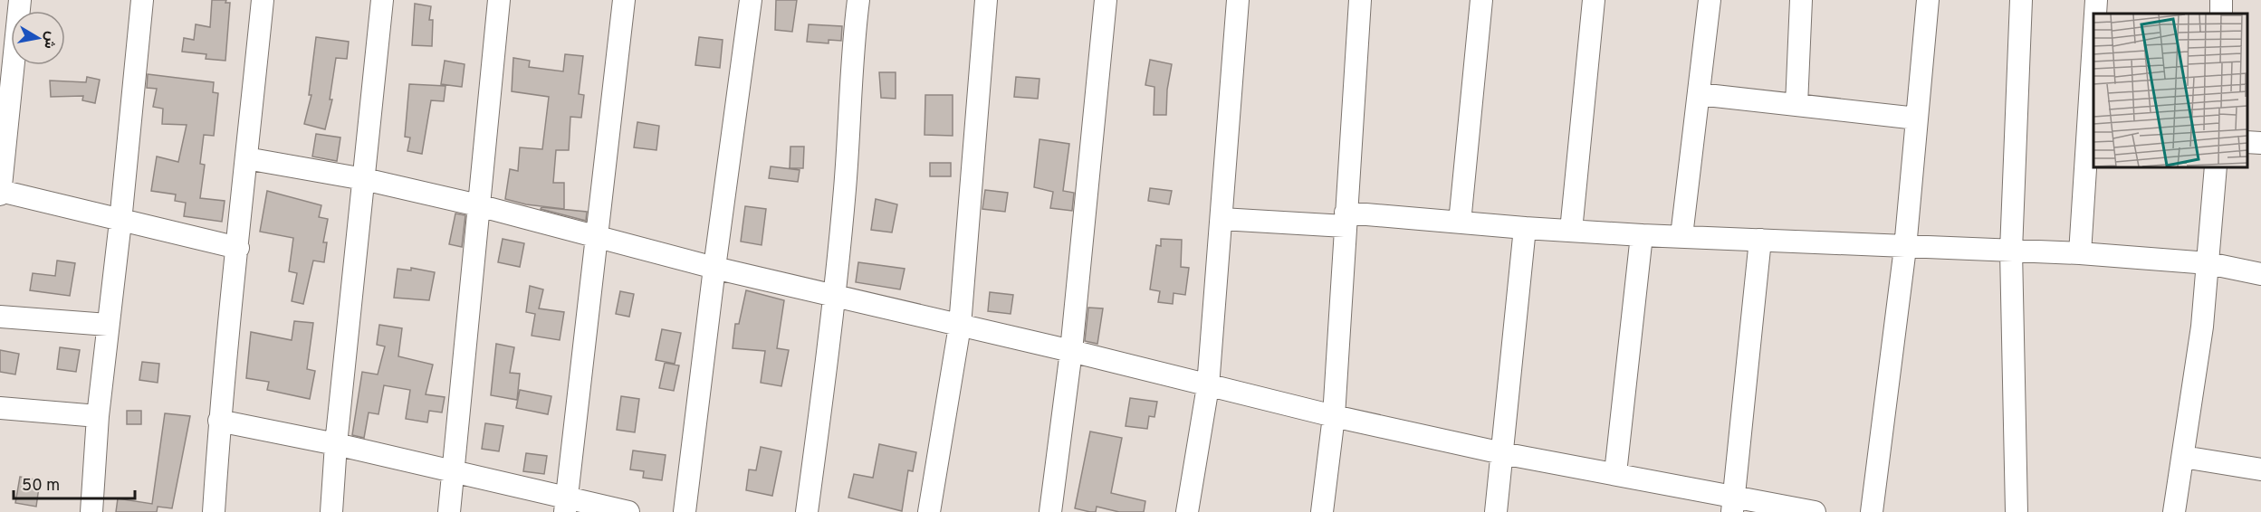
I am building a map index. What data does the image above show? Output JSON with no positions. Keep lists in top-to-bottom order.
{
  "scale_bar": "50 m",
  "north": "right"
}
